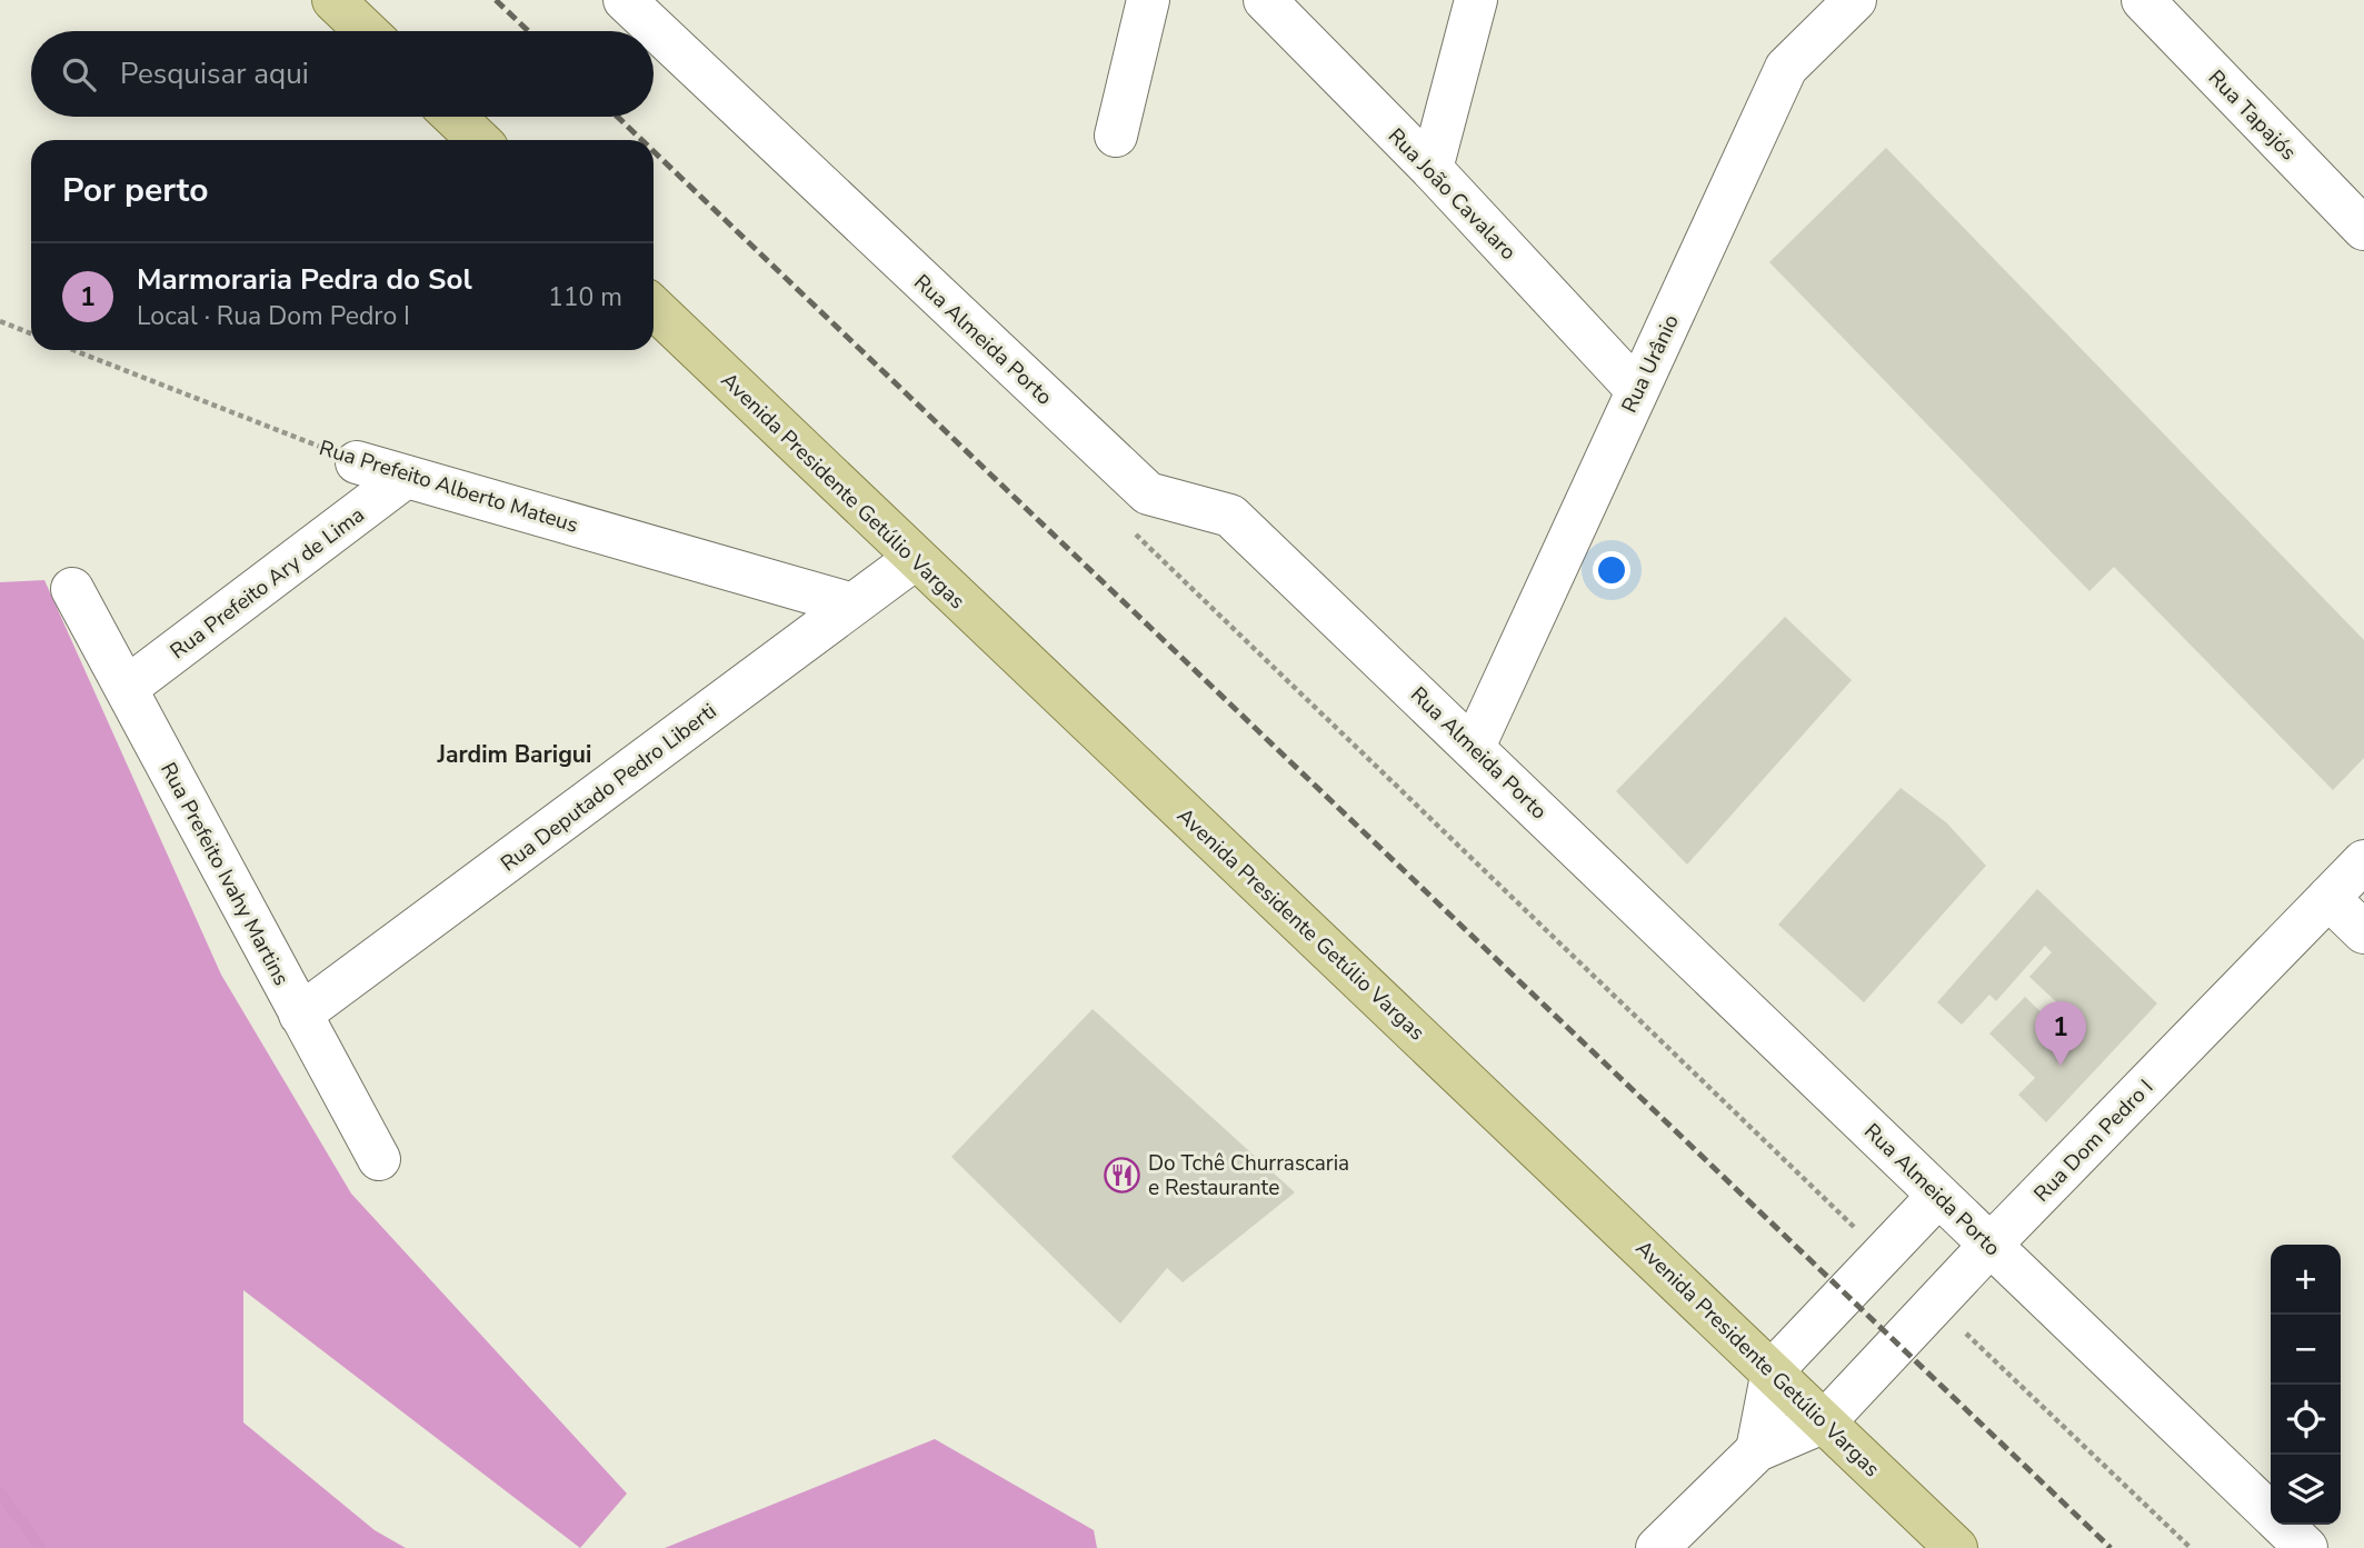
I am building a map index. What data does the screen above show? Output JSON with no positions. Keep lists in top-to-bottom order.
{
  "streets": {
    "main road": ["Avenida Presidente Getúlio Vargas"],
    "street": [
      "Rua Tapajós",
      "Rua João Cavalaro",
      "Rua Almeida Porto",
      "Rua Urânio",
      "Rua Prefeito Alberto Mateus",
      "Rua Prefeito Ary de Lima",
      "Rua Deputado Pedro Liberti",
      "Rua Prefeito Ivahy Martins",
      "Rua Dom Pedro I"
    ]
  },
  "crossings": [
    ["Rua João Cavalaro", "Rua Urânio"],
    ["Rua Almeida Porto", "Rua Urânio"],
    ["Rua Almeida Porto", "Rua Dom Pedro I"],
    ["Rua Prefeito Alberto Mateus", "Rua Prefeito Ary de Lima"],
    ["Rua Prefeito Alberto Mateus", "Rua Deputado Pedro Liberti"],
    ["Avenida Presidente Getúlio Vargas", "Rua Deputado Pedro Liberti"],
    ["Avenida Presidente Getúlio Vargas", "Rua Dom Pedro I"],
    ["Rua Prefeito Ary de Lima", "Rua Prefeito Ivahy Martins"],
    ["Rua Deputado Pedro Liberti", "Rua Prefeito Ivahy Martins"]
  ],
  "districts": ["Jardim Barigui"],
  "places": {
    "restaurant": ["Do Tchê Churrascaria e Restaurante"]
  },
  "page": {
    "search": "Pesquisar aqui",
    "heading": "Por perto",
    "list": [
      {
        "mark": "1",
        "name": "Marmoraria Pedra do Sol",
        "note": "Local · Rua Dom Pedro I",
        "value": "110 m"
      }
    ],
    "pins": "1",
    "map_buttons": ["+", "−"]
  }
}
